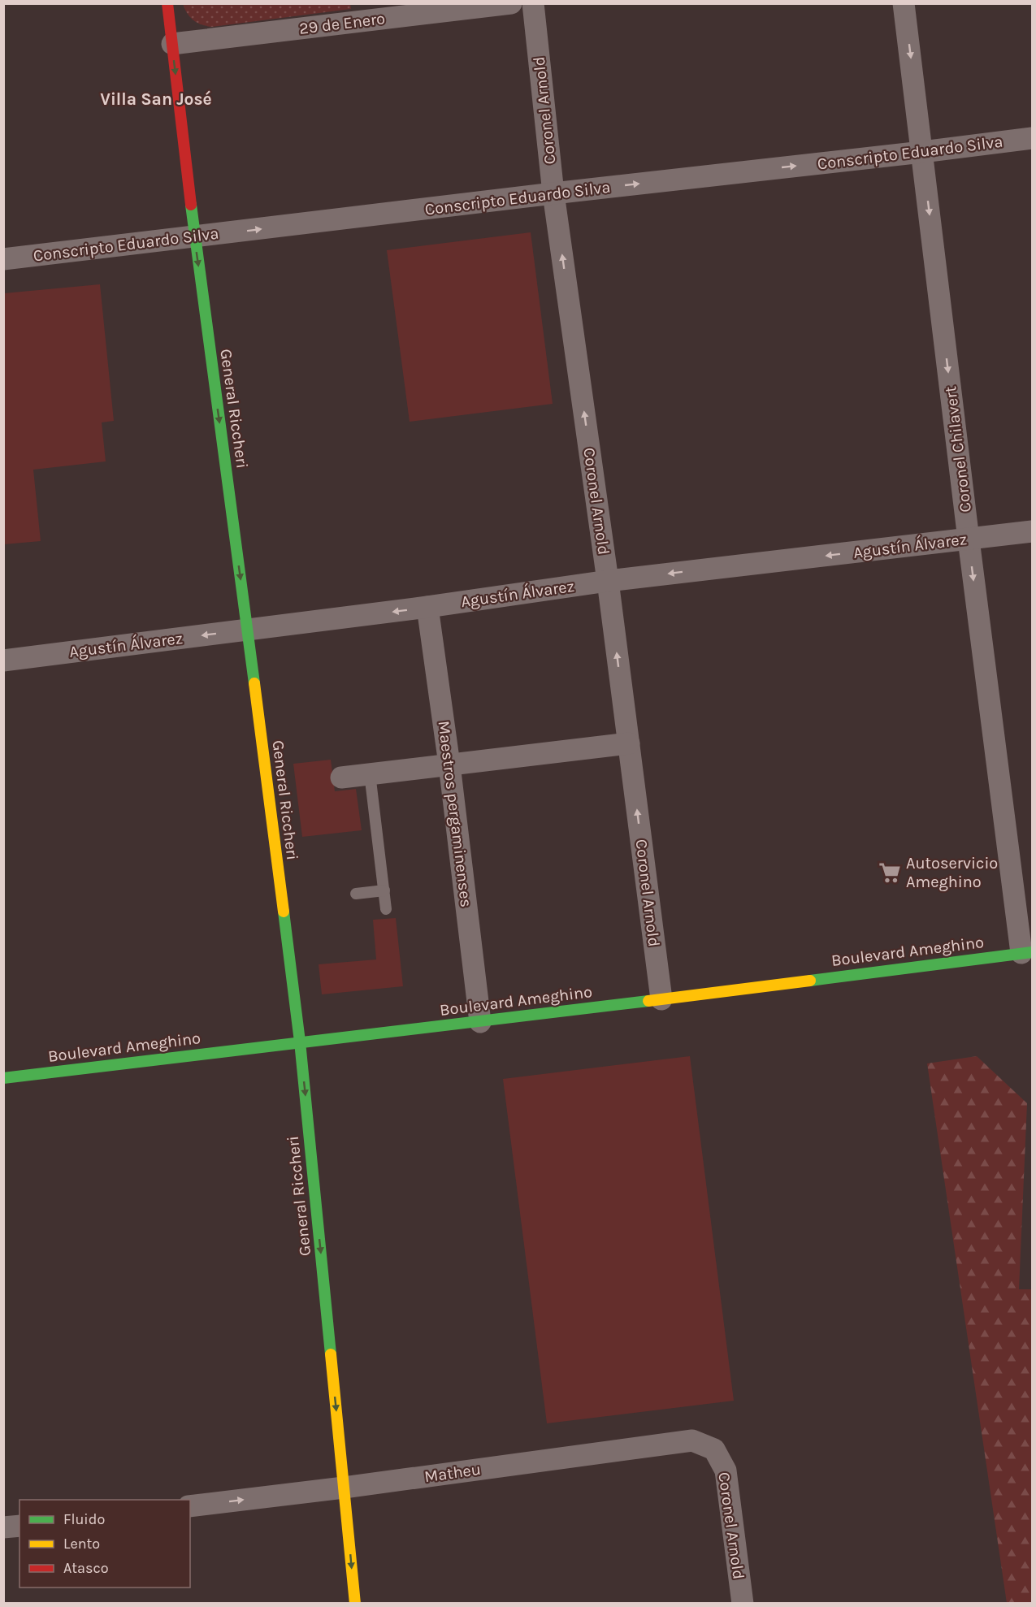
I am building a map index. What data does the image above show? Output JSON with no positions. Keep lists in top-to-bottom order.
{
  "streets": {
    "street": [
      "29 de Enero",
      "Coronel Arnold",
      "Conscripto Eduardo Silva",
      "General Riccheri",
      "Coronel Chilavert",
      "Agustín Álvarez",
      "Maestros pergaminenses",
      "Boulevard Ameghino",
      "Matheu"
    ]
  },
  "crossings": [
    ["29 de Enero", "General Riccheri"],
    ["Coronel Arnold", "Conscripto Eduardo Silva"],
    ["Coronel Arnold", "Agustín Álvarez"],
    ["Coronel Arnold", "Boulevard Ameghino"],
    ["Coronel Arnold", "Matheu"],
    ["Conscripto Eduardo Silva", "General Riccheri"],
    ["Conscripto Eduardo Silva", "Coronel Chilavert"],
    ["General Riccheri", "Agustín Álvarez"],
    ["General Riccheri", "Boulevard Ameghino"],
    ["General Riccheri", "Matheu"],
    ["Coronel Chilavert", "Agustín Álvarez"],
    ["Coronel Chilavert", "Boulevard Ameghino"],
    ["Agustín Álvarez", "Maestros pergaminenses"],
    ["Maestros pergaminenses", "Boulevard Ameghino"]
  ],
  "one_way": [
    "Coronel Arnold",
    "Conscripto Eduardo Silva",
    "General Riccheri",
    "Coronel Chilavert",
    "Agustín Álvarez"
  ],
  "districts": ["Villa San José"],
  "places": {
    "supermarket": ["Autoservicio Ameghino"]
  },
  "legend": ["Fluido", "Lento", "Atasco"]
}
